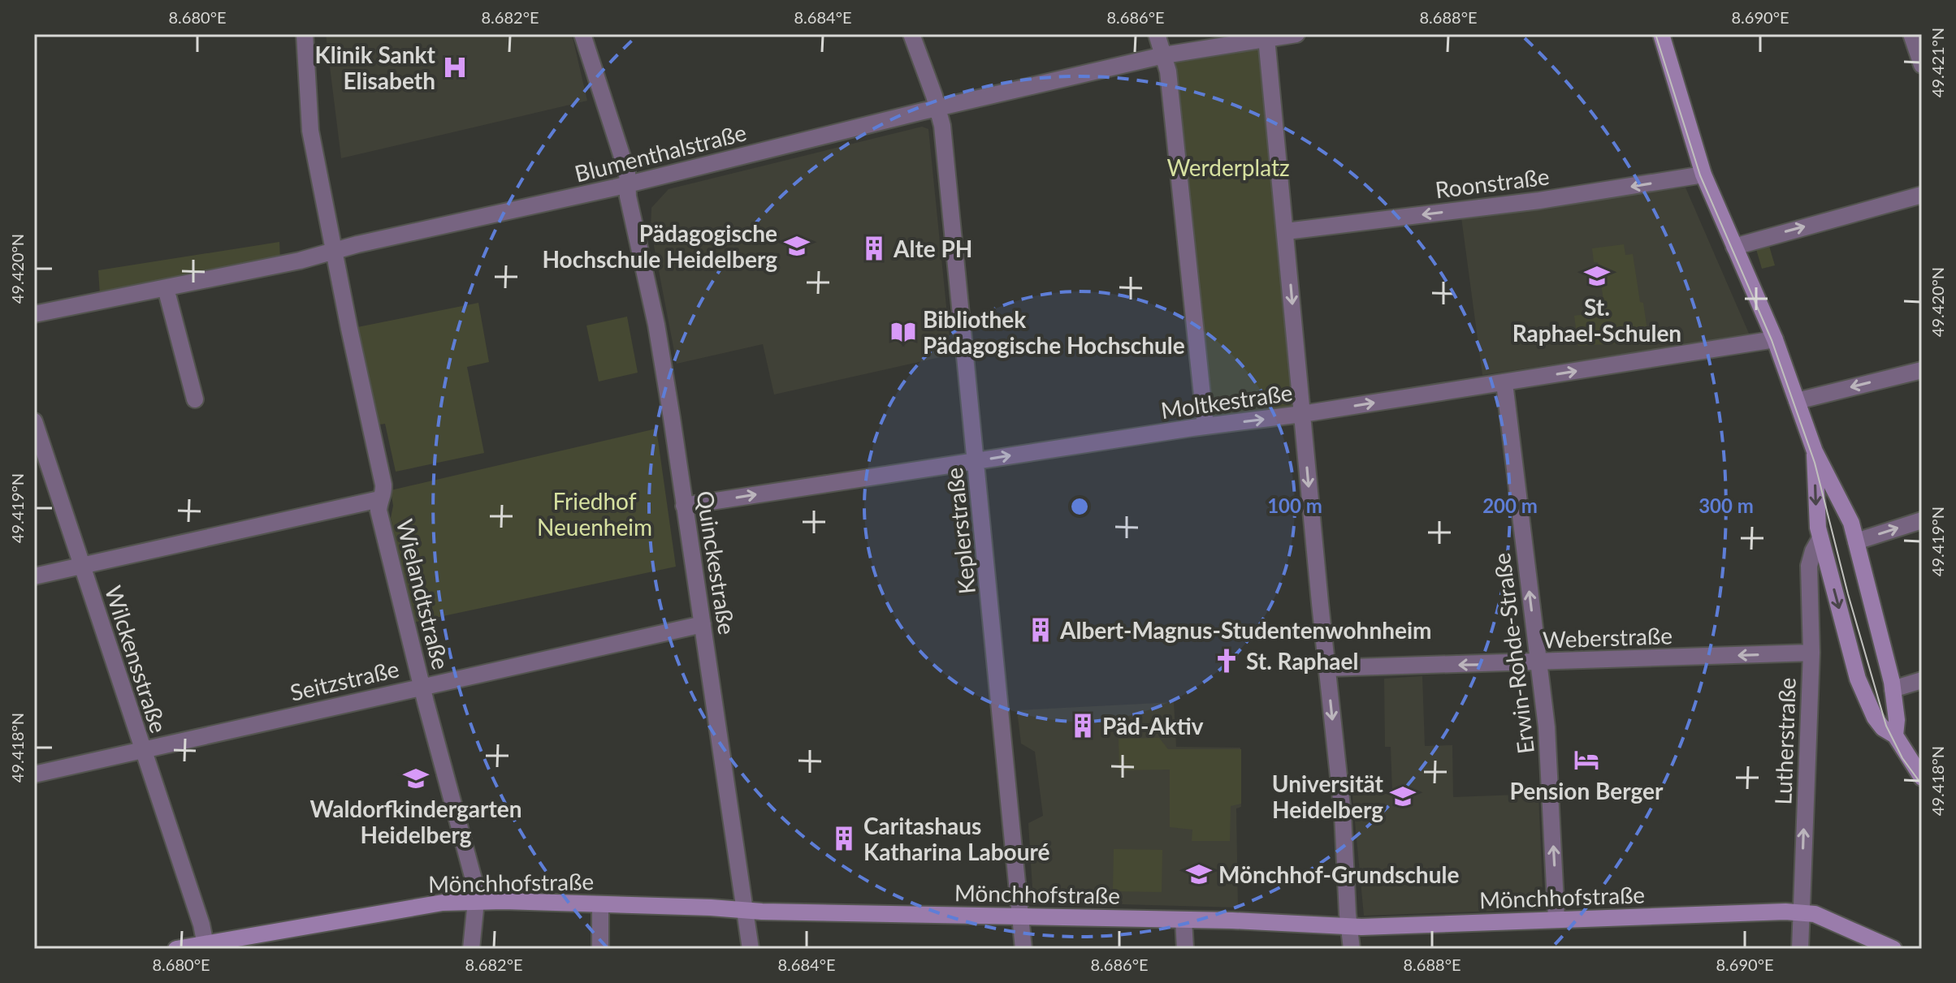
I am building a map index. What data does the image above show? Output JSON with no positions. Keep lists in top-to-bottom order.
{
  "streets": {
    "street": [
      "Blumenthalstraße",
      "Roonstraße",
      "Moltkestraße",
      "Keplerstraße",
      "Quinckestraße",
      "Wielandtstraße",
      "Weberstraße",
      "Erwin-Rohde-Straße",
      "Wilckensstraße",
      "Seitzstraße",
      "Lutherstraße",
      "Mönchhofstraße"
    ]
  },
  "crossings": [
    ["Blumenthalstraße", "Keplerstraße"],
    ["Blumenthalstraße", "Quinckestraße"],
    ["Blumenthalstraße", "Wielandtstraße"],
    ["Moltkestraße", "Keplerstraße"],
    ["Moltkestraße", "Quinckestraße"],
    ["Moltkestraße", "Erwin-Rohde-Straße"],
    ["Keplerstraße", "Mönchhofstraße"],
    ["Quinckestraße", "Seitzstraße"],
    ["Quinckestraße", "Mönchhofstraße"],
    ["Wielandtstraße", "Seitzstraße"],
    ["Wielandtstraße", "Mönchhofstraße"],
    ["Weberstraße", "Erwin-Rohde-Straße"],
    ["Weberstraße", "Lutherstraße"],
    ["Erwin-Rohde-Straße", "Mönchhofstraße"],
    ["Wilckensstraße", "Seitzstraße"],
    ["Wilckensstraße", "Mönchhofstraße"],
    ["Lutherstraße", "Mönchhofstraße"]
  ],
  "one_way": [
    "Roonstraße",
    "Moltkestraße",
    "Weberstraße",
    "Erwin-Rohde-Straße"
  ],
  "parks": ["Werderplatz", "Friedhof Neuenheim"],
  "places": {
    "hospital": ["Klinik Sankt Elisabeth"],
    "school or university": [
      "Pädagogische Hochschule Heidelberg",
      "St. Raphael-Schulen",
      "Waldorfkindergarten Heidelberg",
      "Universität Heidelberg",
      "Mönchhof-Grundschule"
    ],
    "building": [
      "Alte PH",
      "Albert-Magnus-Studentenwohnheim",
      "Päd-Aktiv",
      "Caritashaus Katharina Labouré"
    ],
    "library": ["Bibliothek Pädagogische Hochschule"],
    "church": ["St. Raphael"],
    "hotel": ["Pension Berger"]
  },
  "coordinates": [
    "8.680°E",
    "8.682°E",
    "8.684°E",
    "8.686°E",
    "8.688°E",
    "8.690°E",
    "49.421°N",
    "49.420°N",
    "49.419°N",
    "49.418°N"
  ],
  "rings": ["100 m", "200 m", "300 m"]
}
